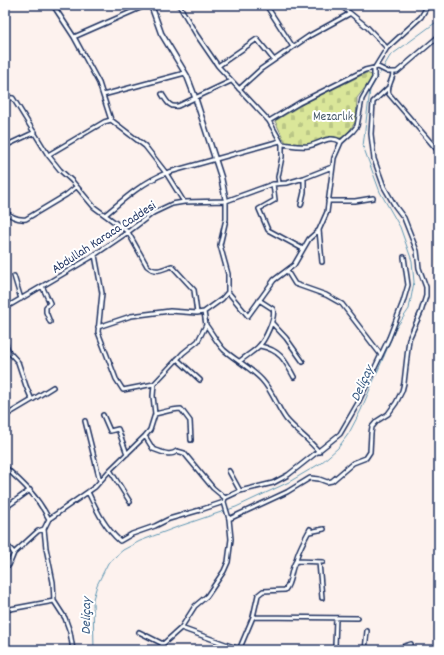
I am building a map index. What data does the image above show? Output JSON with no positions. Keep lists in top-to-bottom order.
{
  "streets": {
    "street": ["Abdullah Karaca Caddesi"]
  },
  "water": ["Deliçay"],
  "parks": ["Mezarlık"]
}
